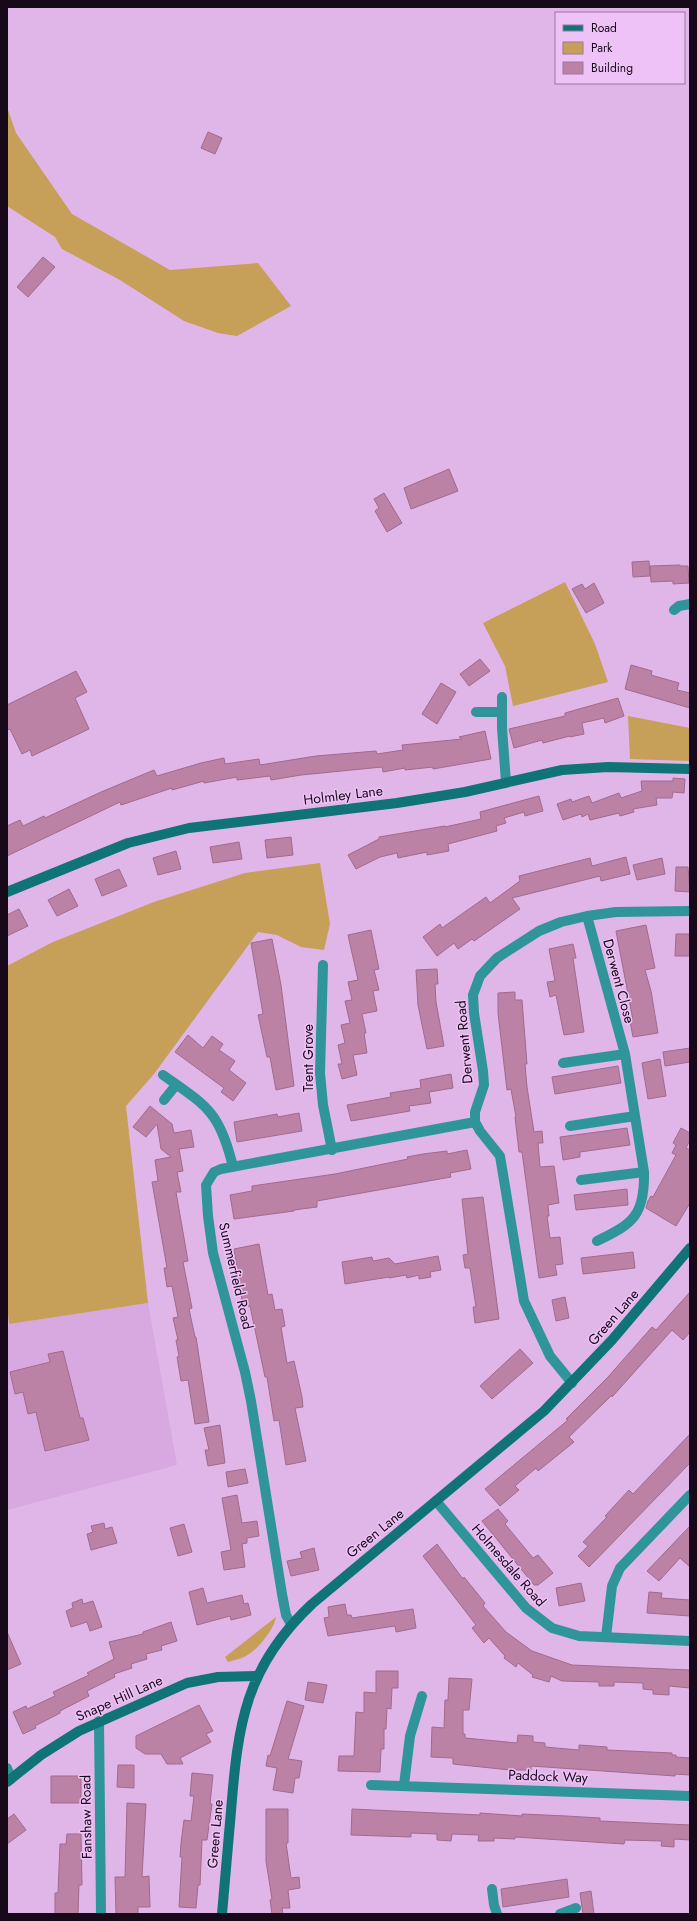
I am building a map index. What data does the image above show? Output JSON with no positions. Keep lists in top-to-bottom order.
{
  "streets": {
    "main road": ["Holmley Lane", "Green Lane", "Snape Hill Lane"],
    "street": [
      "Derwent Close",
      "Derwent Road",
      "Trent Grove",
      "Summerfield Road",
      "Holmesdale Road",
      "Paddock Way",
      "Fanshaw Road"
    ]
  },
  "crossings": [
    ["Derwent Close", "Derwent Road"],
    ["Derwent Road", "Summerfield Road"],
    ["Trent Grove", "Summerfield Road"],
    ["Summerfield Road", "Green Lane"],
    ["Green Lane", "Holmesdale Road"],
    ["Green Lane", "Snape Hill Lane"],
    ["Snape Hill Lane", "Fanshaw Road"]
  ],
  "legend": ["Road", "Park", "Building"]
}
